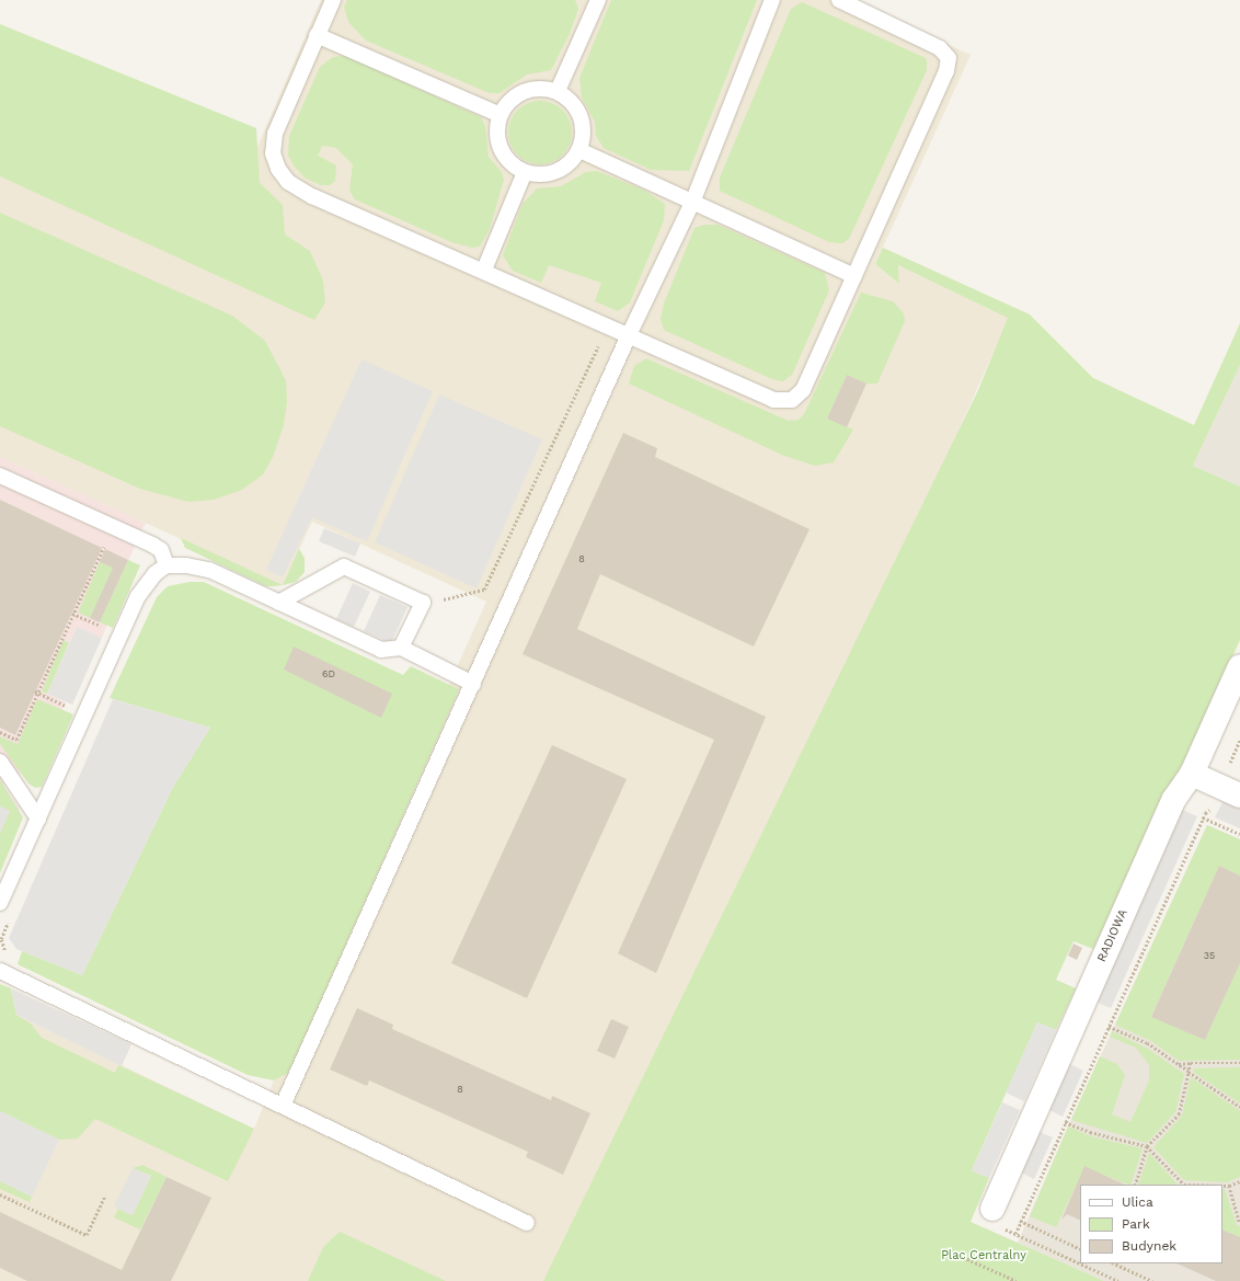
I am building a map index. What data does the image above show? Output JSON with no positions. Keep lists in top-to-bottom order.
{
  "streets": {
    "street": ["RADIOWA"]
  },
  "parks": ["Plac Centralny"],
  "house_numbers": [
    "8",
    "6D",
    "35",
    "8"
  ],
  "legend": ["Ulica", "Park", "Budynek"]
}
